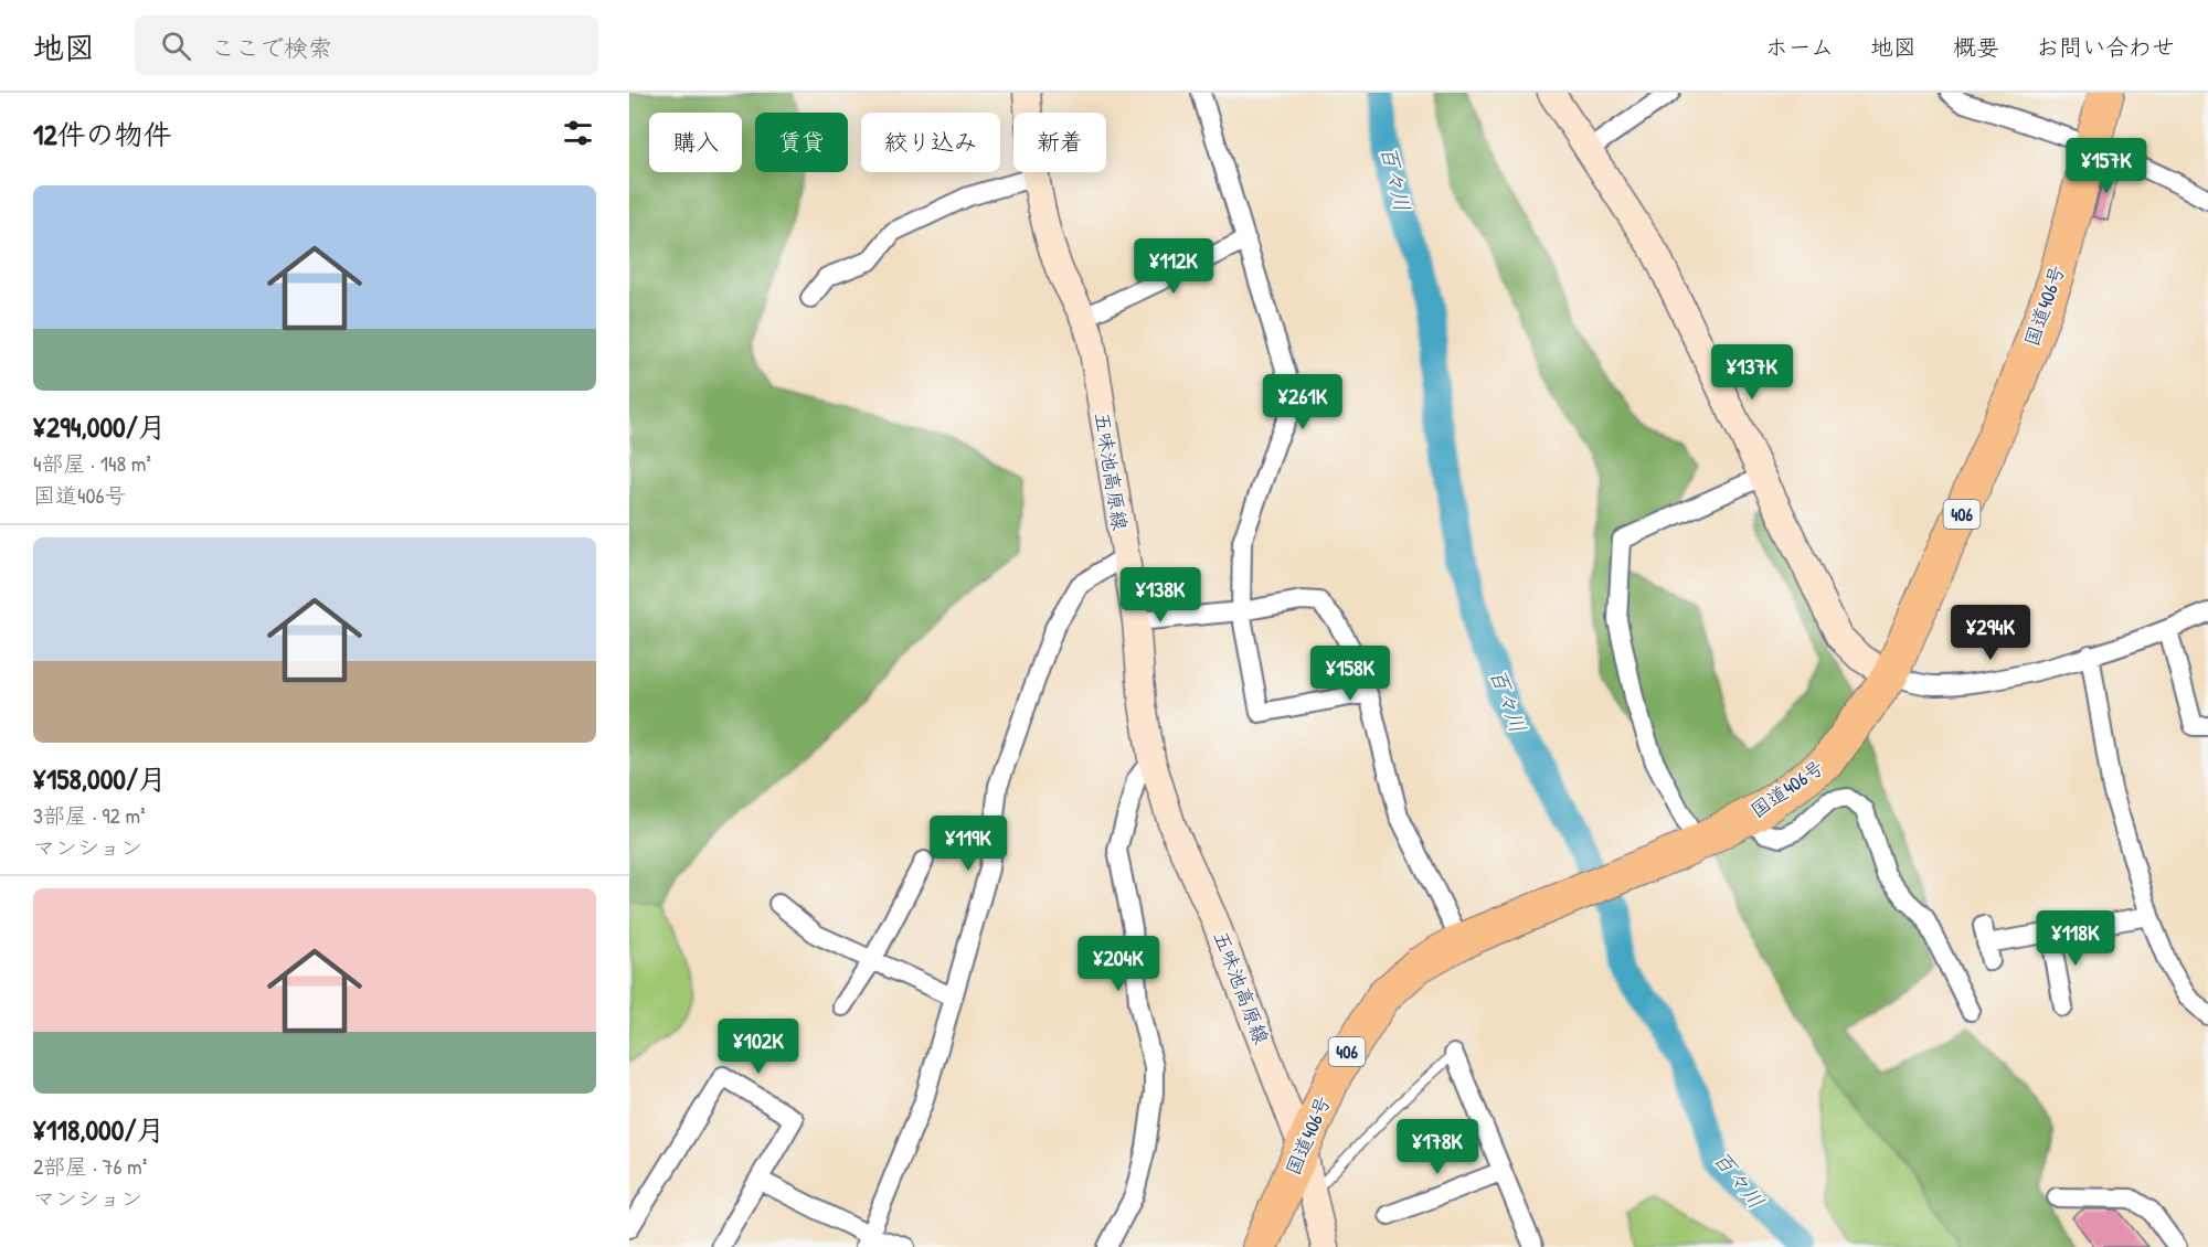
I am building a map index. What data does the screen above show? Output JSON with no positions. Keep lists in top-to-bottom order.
{
  "streets": {
    "highway": ["国道406号", "406"],
    "main road": ["五味池高原線"]
  },
  "crossings": [
    ["国道406号", "五味池高原線"]
  ],
  "water": ["百々川"],
  "page": {
    "header": "地図",
    "search": "ここで検索",
    "nav": [
      "ホーム",
      "地図",
      "概要",
      "お問い合わせ"
    ],
    "heading": "12件の物件",
    "chip": [
      "購入",
      "賃貸",
      "絞り込み",
      "新着"
    ],
    "price": [
      "¥157K",
      "¥112K",
      "¥137K",
      "¥261K",
      "¥138K",
      "¥294K",
      "¥158K",
      "¥119K",
      "¥118K",
      "¥204K",
      "¥102K",
      "¥178K"
    ],
    "list": [
      {
        "name": "¥294,000/月",
        "note": "4部屋 · 148 m² · 国道406号"
      },
      {
        "name": "¥158,000/月",
        "note": "3部屋 · 92 m² · マンション"
      },
      {
        "name": "¥118,000/月",
        "note": "2部屋 · 76 m² · マンション"
      }
    ]
  }
}
